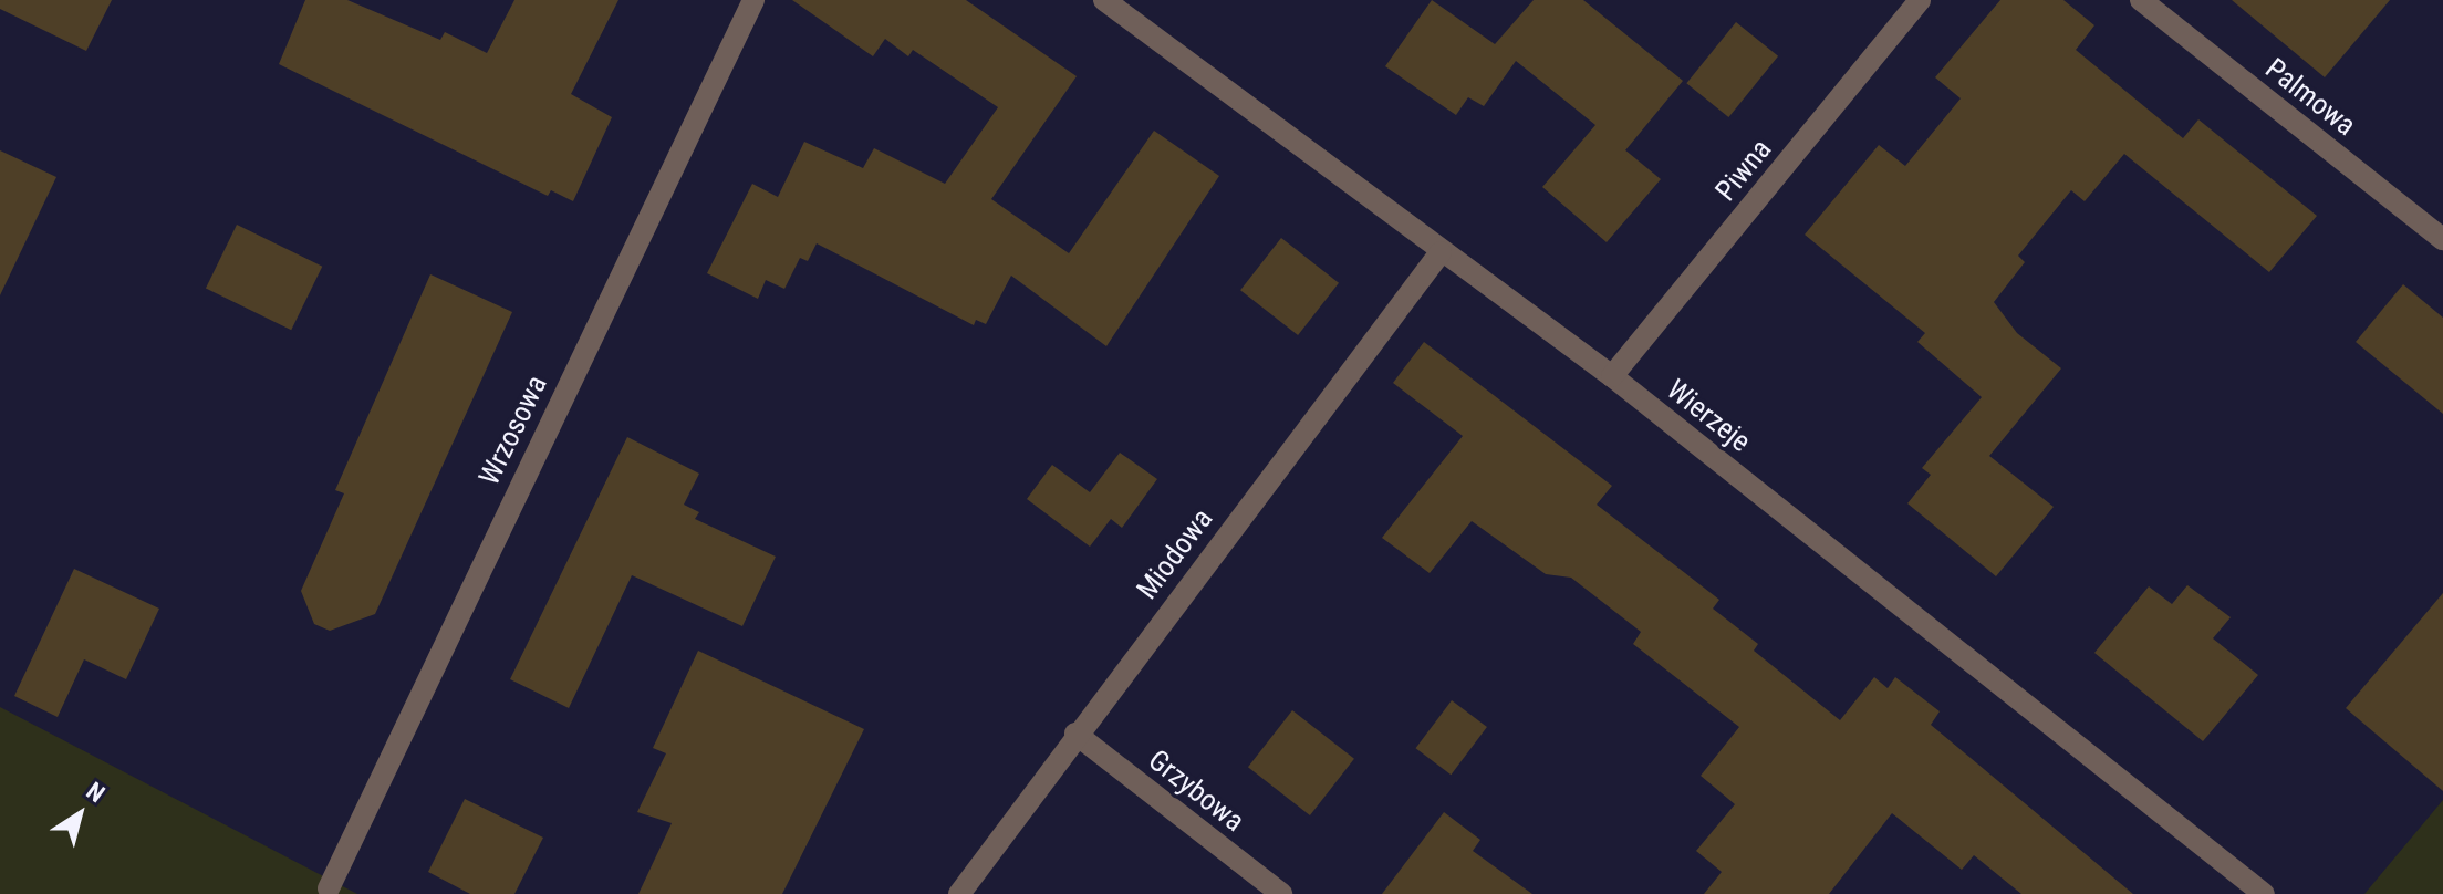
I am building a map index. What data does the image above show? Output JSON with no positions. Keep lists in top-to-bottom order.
{
  "streets": {
    "street": [
      "Palmowa",
      "Piwna",
      "Wierzeje",
      "Wrzosowa",
      "Miodowa",
      "Grzybowa"
    ]
  },
  "crossings": [
    ["Piwna", "Wierzeje"],
    ["Wierzeje", "Miodowa"],
    ["Miodowa", "Grzybowa"]
  ],
  "north": "top right"
}
